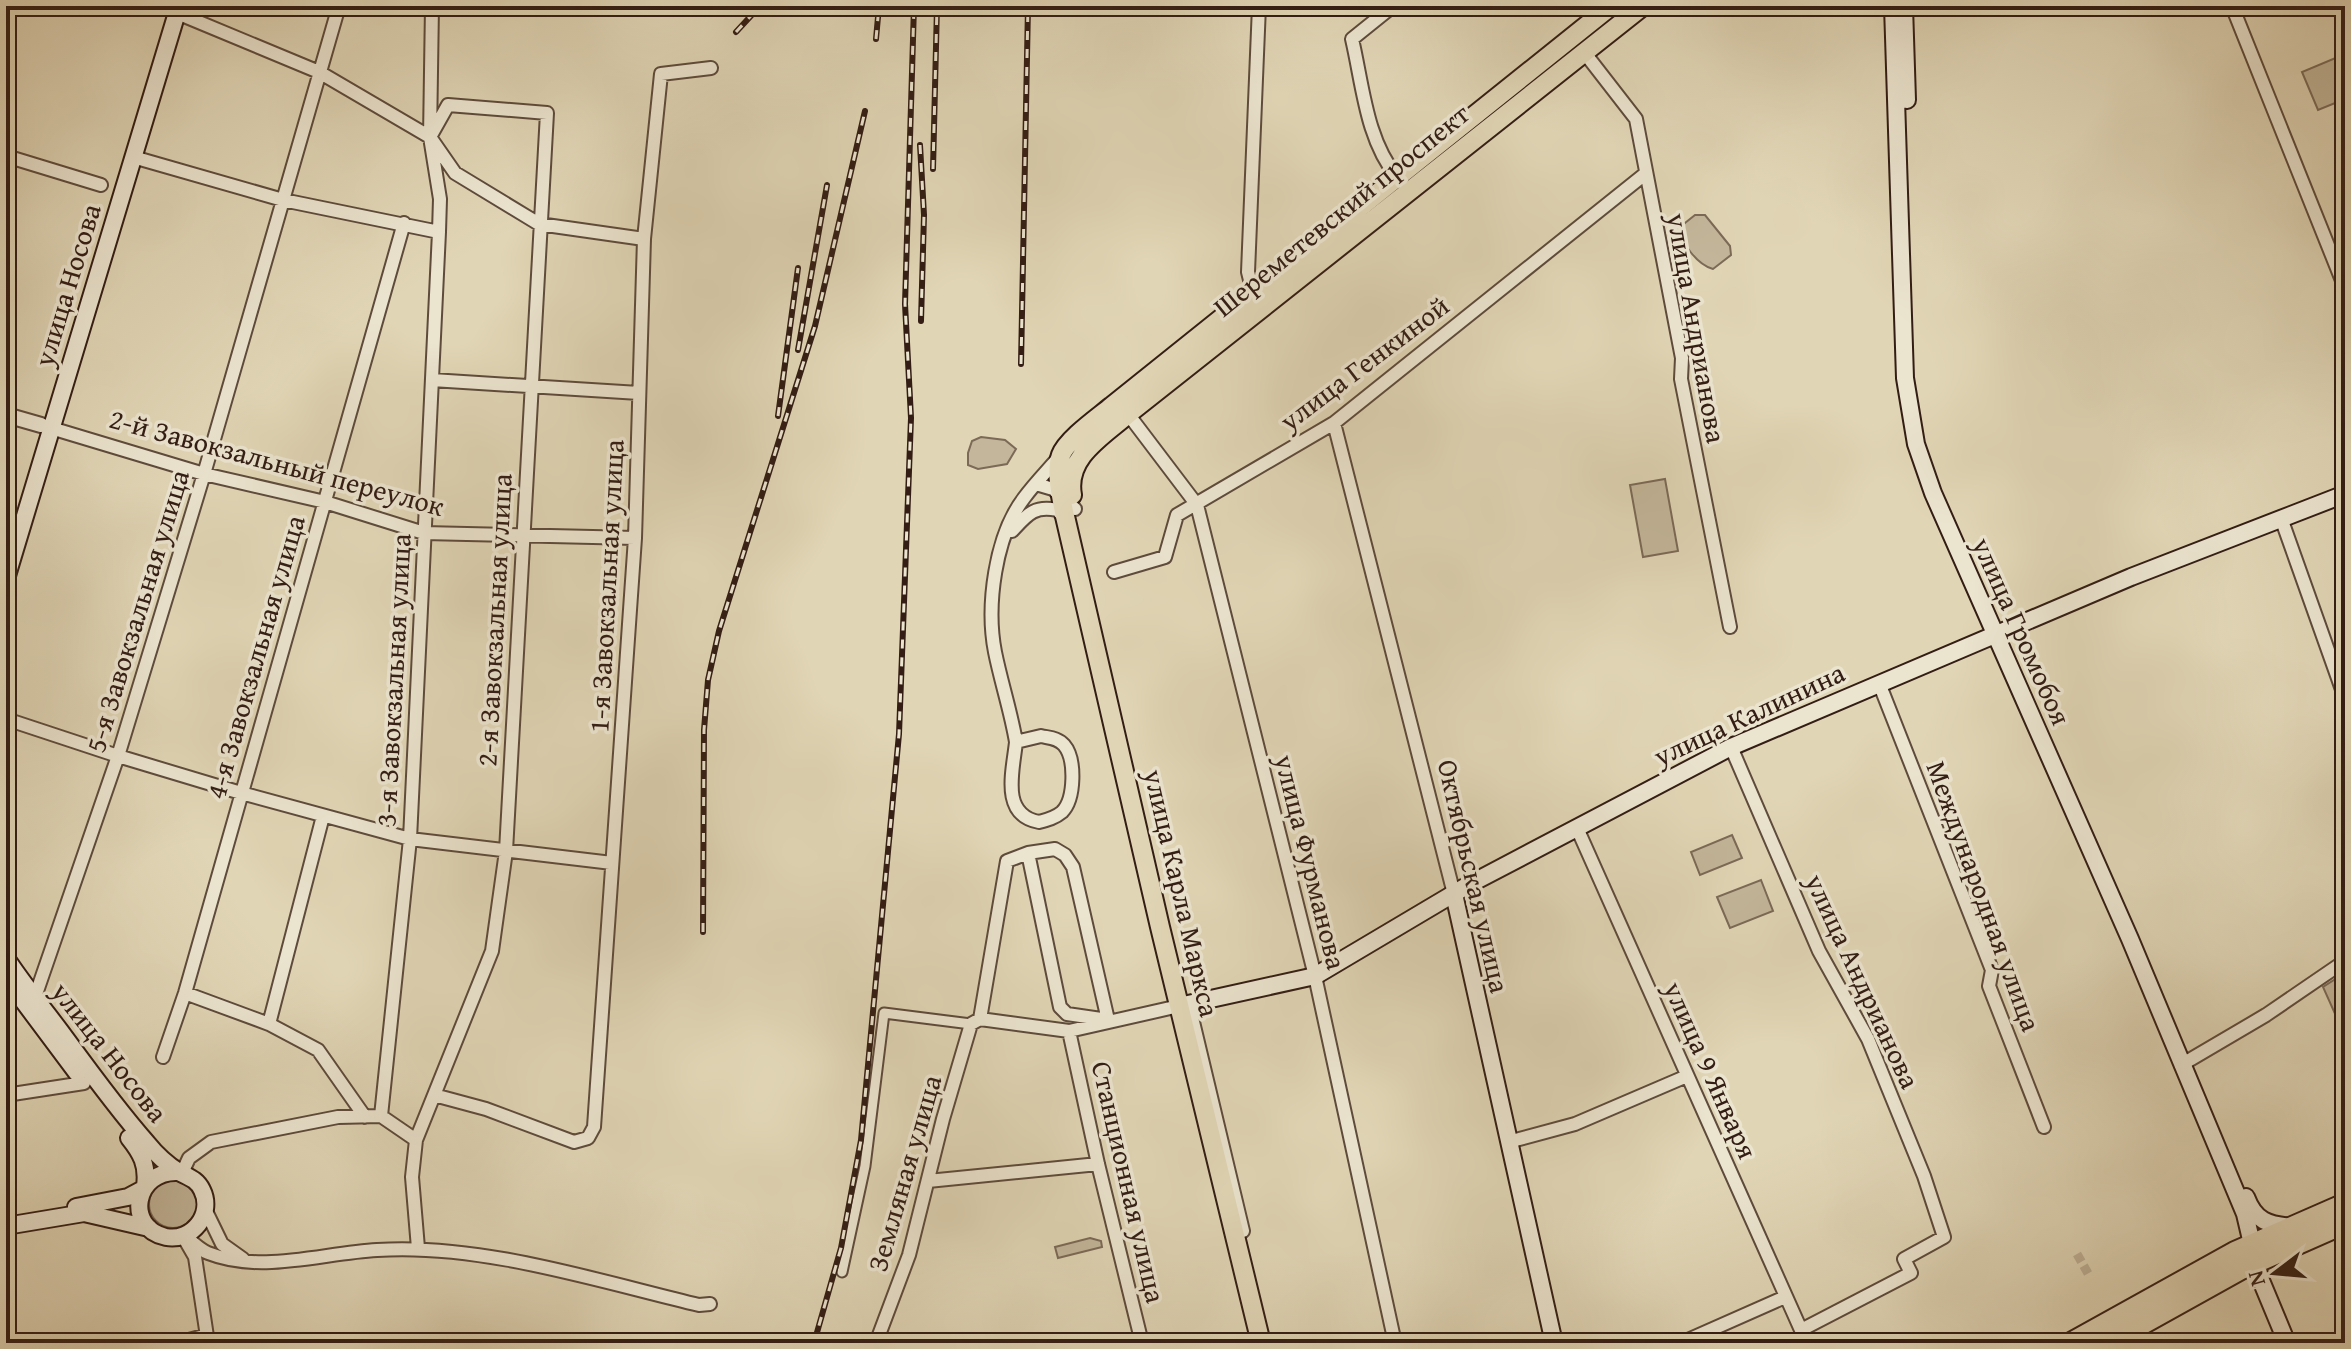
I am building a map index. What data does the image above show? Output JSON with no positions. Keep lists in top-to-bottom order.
{
  "streets": {
    "main road": [
      "Шереметевский проспект",
      "улица Носова",
      "улица Громобоя",
      "улица Калинина",
      "Октябрьская улица",
      "улица Карла Маркса"
    ],
    "street": [
      "улица Андрианова",
      "улица Генкиной",
      "2-й Завокзальный переулок",
      "1-я Завокзальная улица",
      "5-я Завокзальная улица",
      "2-я Завокзальная улица",
      "4-я Завокзальная улица",
      "3-я Завокзальная улица",
      "улица Фурманова",
      "Международная улица",
      "улица 9 Января",
      "Земляная улица",
      "Станционная улица"
    ]
  },
  "crossings": [
    ["Шереметевский проспект", "улица Андрианова"],
    ["Шереметевский проспект", "улица Фурманова"],
    ["Шереметевский проспект", "улица Карла Маркса"],
    ["улица Носова", "2-й Завокзальный переулок"],
    ["улица Носова", "5-я Завокзальная улица"],
    ["улица Андрианова", "улица Генкиной"],
    ["улица Андрианова", "улица Калинина"],
    ["улица Андрианова", "улица 9 Января"],
    ["улица Генкиной", "улица Фурманова"],
    ["улица Генкиной", "Октябрьская улица"],
    ["2-й Завокзальный переулок", "1-я Завокзальная улица"],
    ["2-й Завокзальный переулок", "5-я Завокзальная улица"],
    ["2-й Завокзальный переулок", "2-я Завокзальная улица"],
    ["2-й Завокзальный переулок", "4-я Завокзальная улица"],
    ["2-й Завокзальный переулок", "3-я Завокзальная улица"],
    ["1-я Завокзальная улица", "2-я Завокзальная улица"],
    ["2-я Завокзальная улица", "3-я Завокзальная улица"],
    ["улица Громобоя", "улица Калинина"],
    ["улица Калинина", "улица Фурманова"],
    ["улица Калинина", "Октябрьская улица"],
    ["улица Калинина", "улица Карла Маркса"],
    ["улица Калинина", "Международная улица"],
    ["улица Калинина", "улица 9 Января"],
    ["Земляная улица", "Станционная улица"]
  ],
  "north": "left"
}
